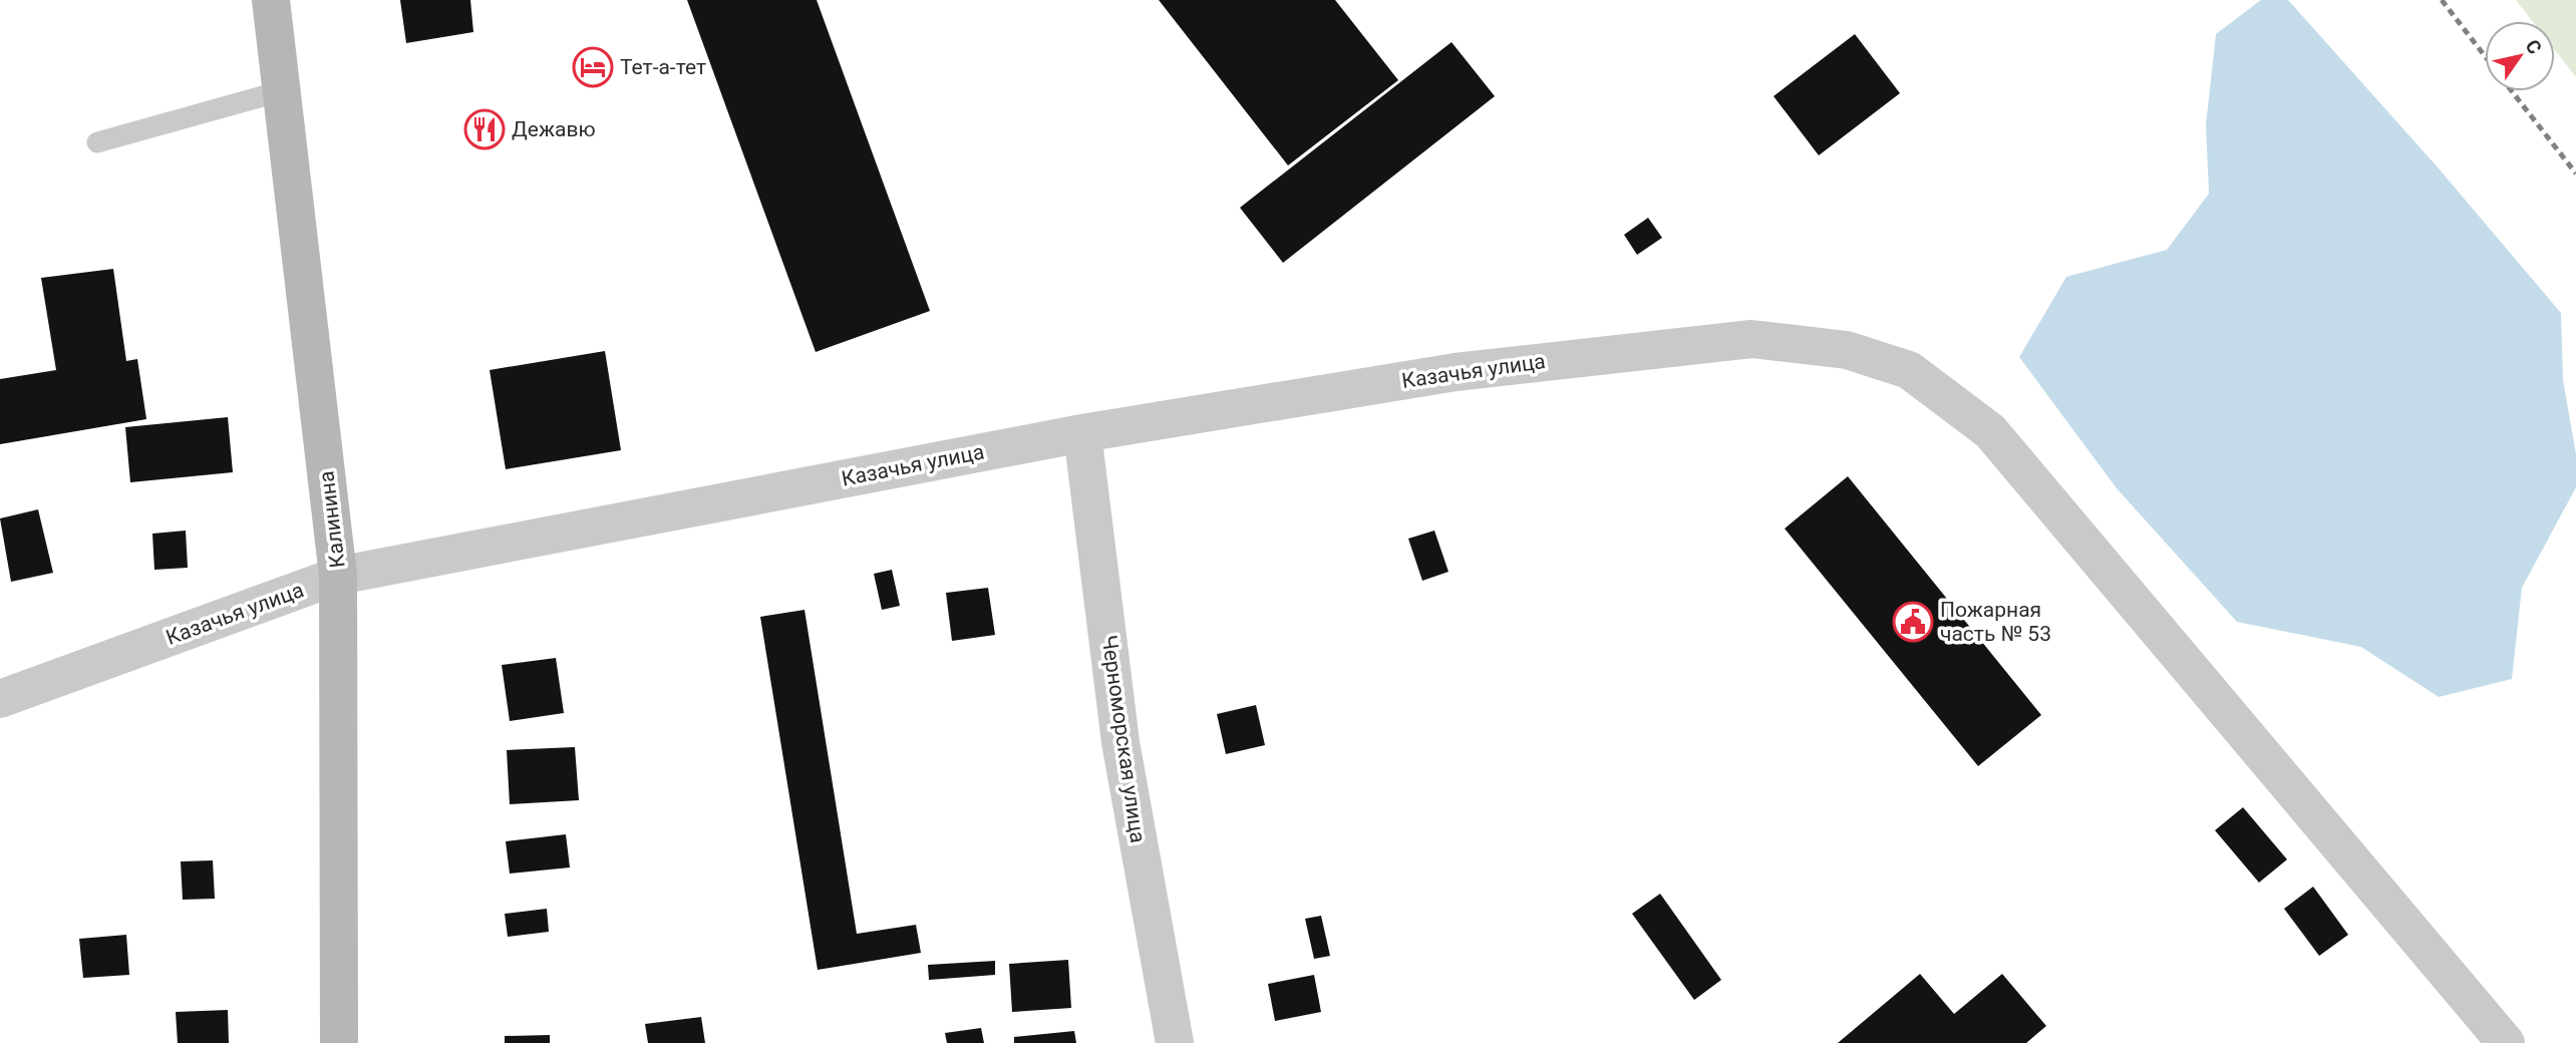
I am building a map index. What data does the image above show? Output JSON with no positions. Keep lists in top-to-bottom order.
{
  "streets": {
    "street": ["Казачья улица", "Калинина", "Черноморская улица"]
  },
  "crossings": [
    ["Казачья улица", "Калинина"],
    ["Казачья улица", "Черноморская улица"]
  ],
  "places": {
    "hotel": ["Тет-а-тет"],
    "restaurant": ["Дежавю"],
    "public building": ["Пожарная часть № 53"]
  },
  "north": "top right"
}
